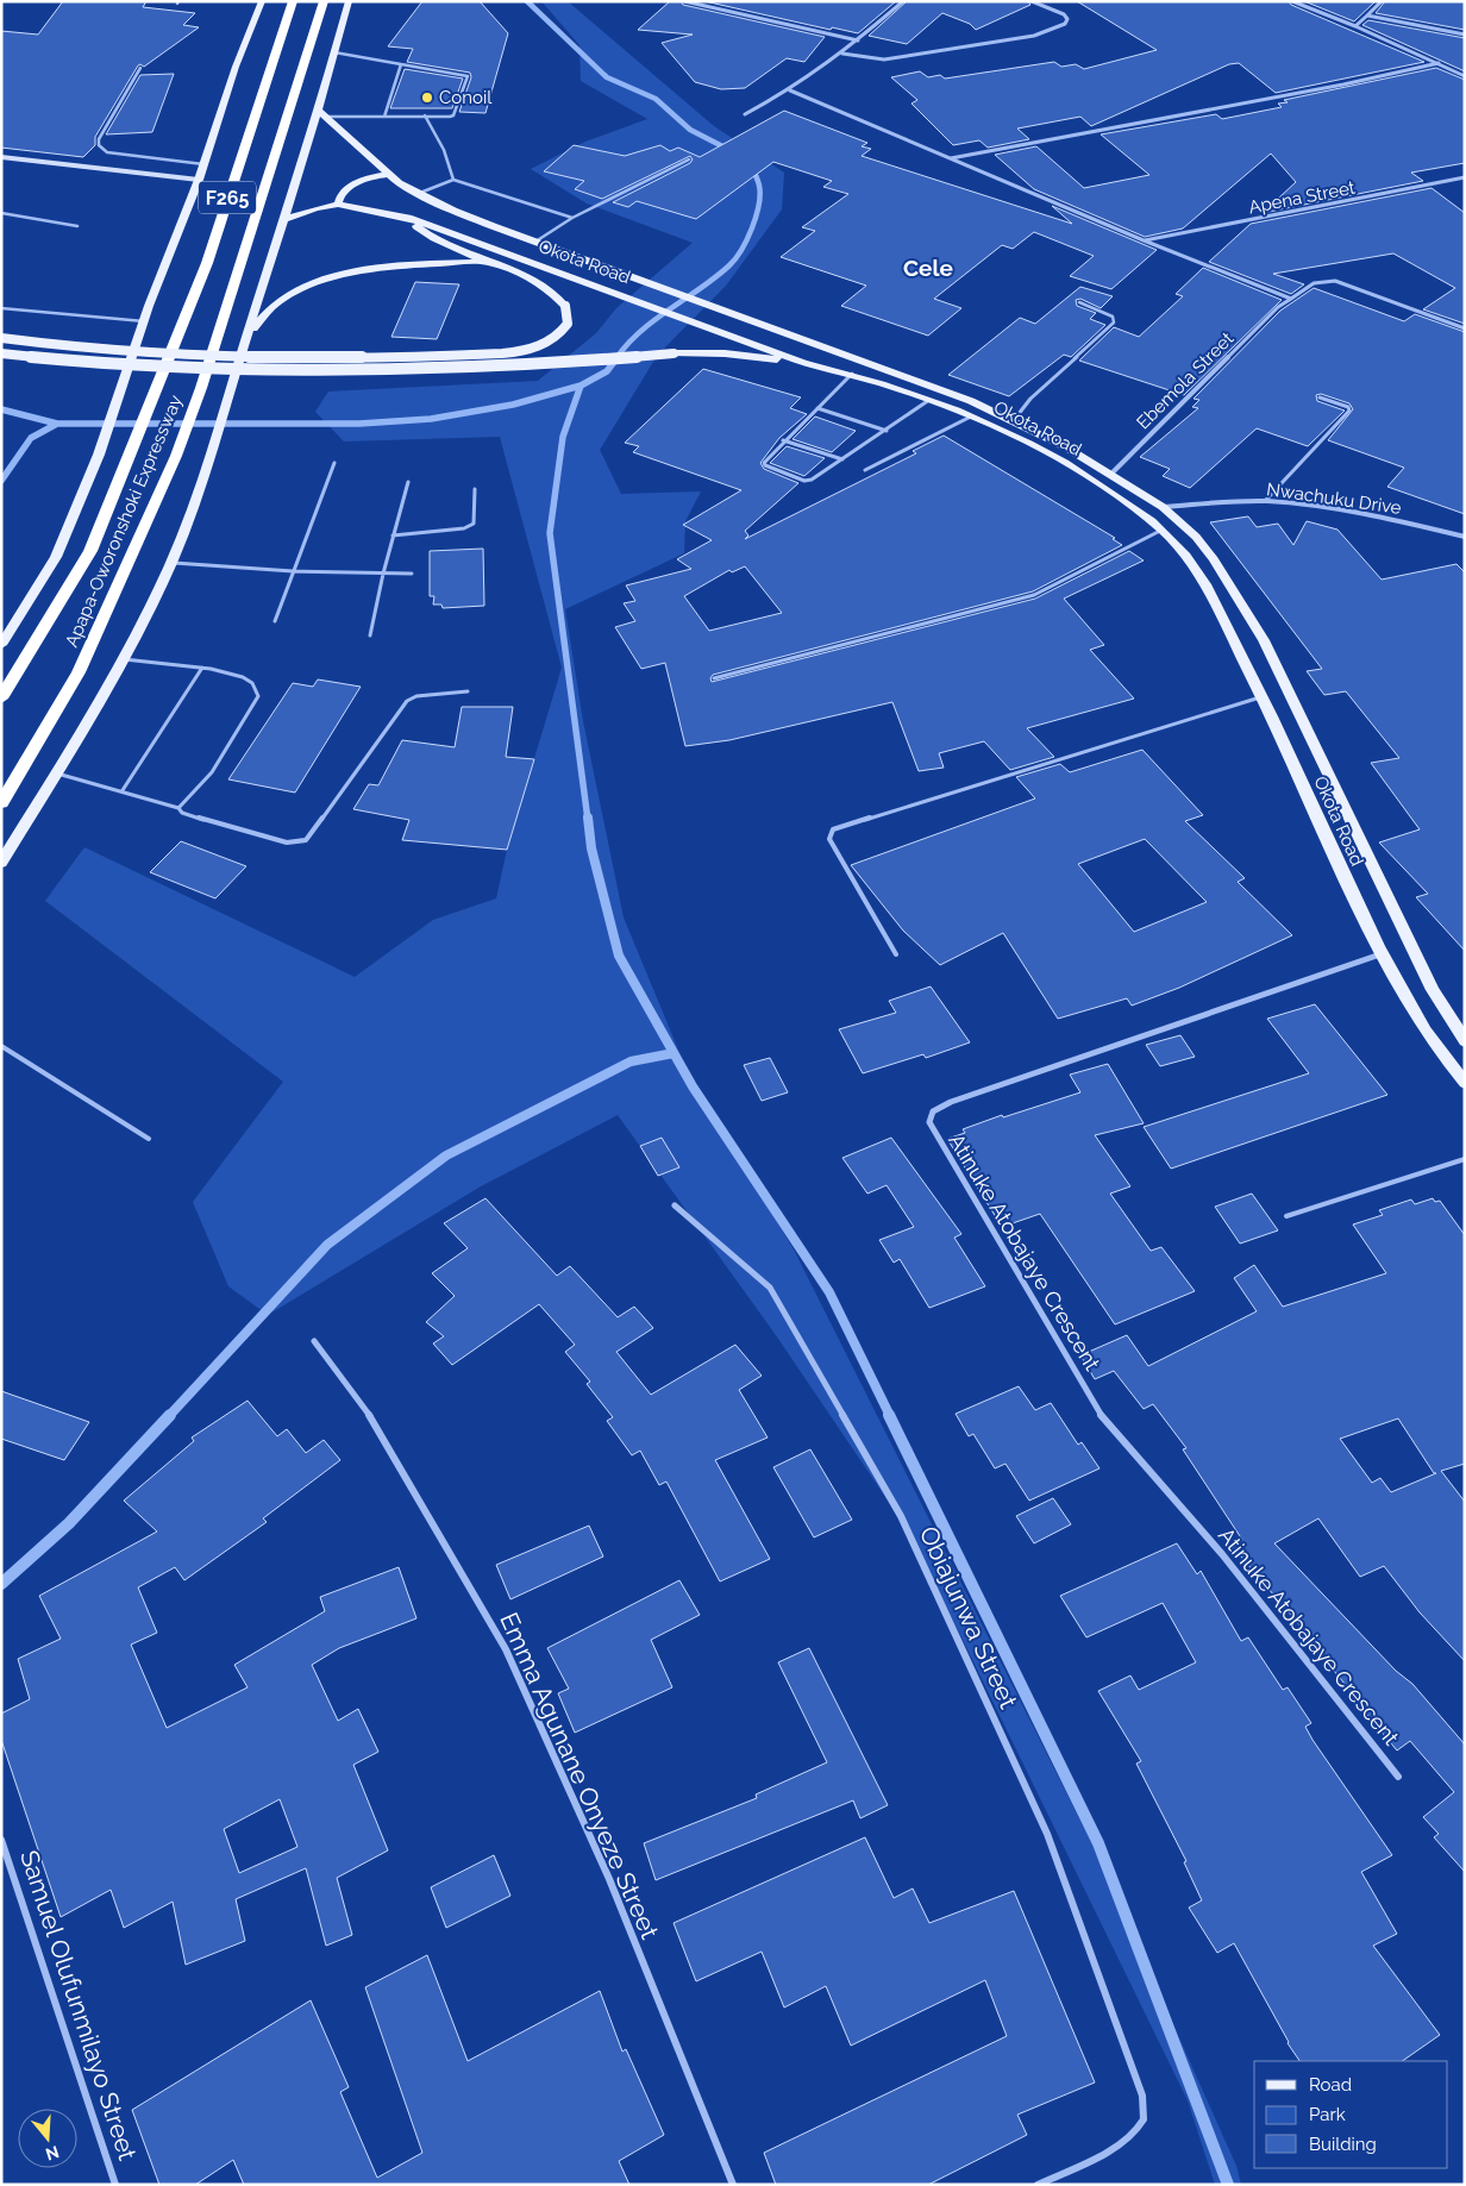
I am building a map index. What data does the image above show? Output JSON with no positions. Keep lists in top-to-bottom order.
{
  "streets": {
    "highway": ["F265", "Apapa-Oworonshoki Expressway"],
    "main road": ["Okota Road"],
    "street": [
      "Apena Street",
      "Ebemola Street",
      "Nwachuku Drive",
      "Atinuke Atobajaye Crescent",
      "Obiajunwa Street",
      "Emma Agunane Onyeze Street",
      "Samuel Olufunmilayo Street"
    ]
  },
  "crossings": [
    ["Okota Road", "Ebemola Street"],
    ["Okota Road", "Nwachuku Drive"],
    ["Okota Road", "Atinuke Atobajaye Crescent"]
  ],
  "districts": ["Cele"],
  "places": ["Conoil"],
  "legend": ["Road", "Park", "Building"],
  "north": "bottom"
}
